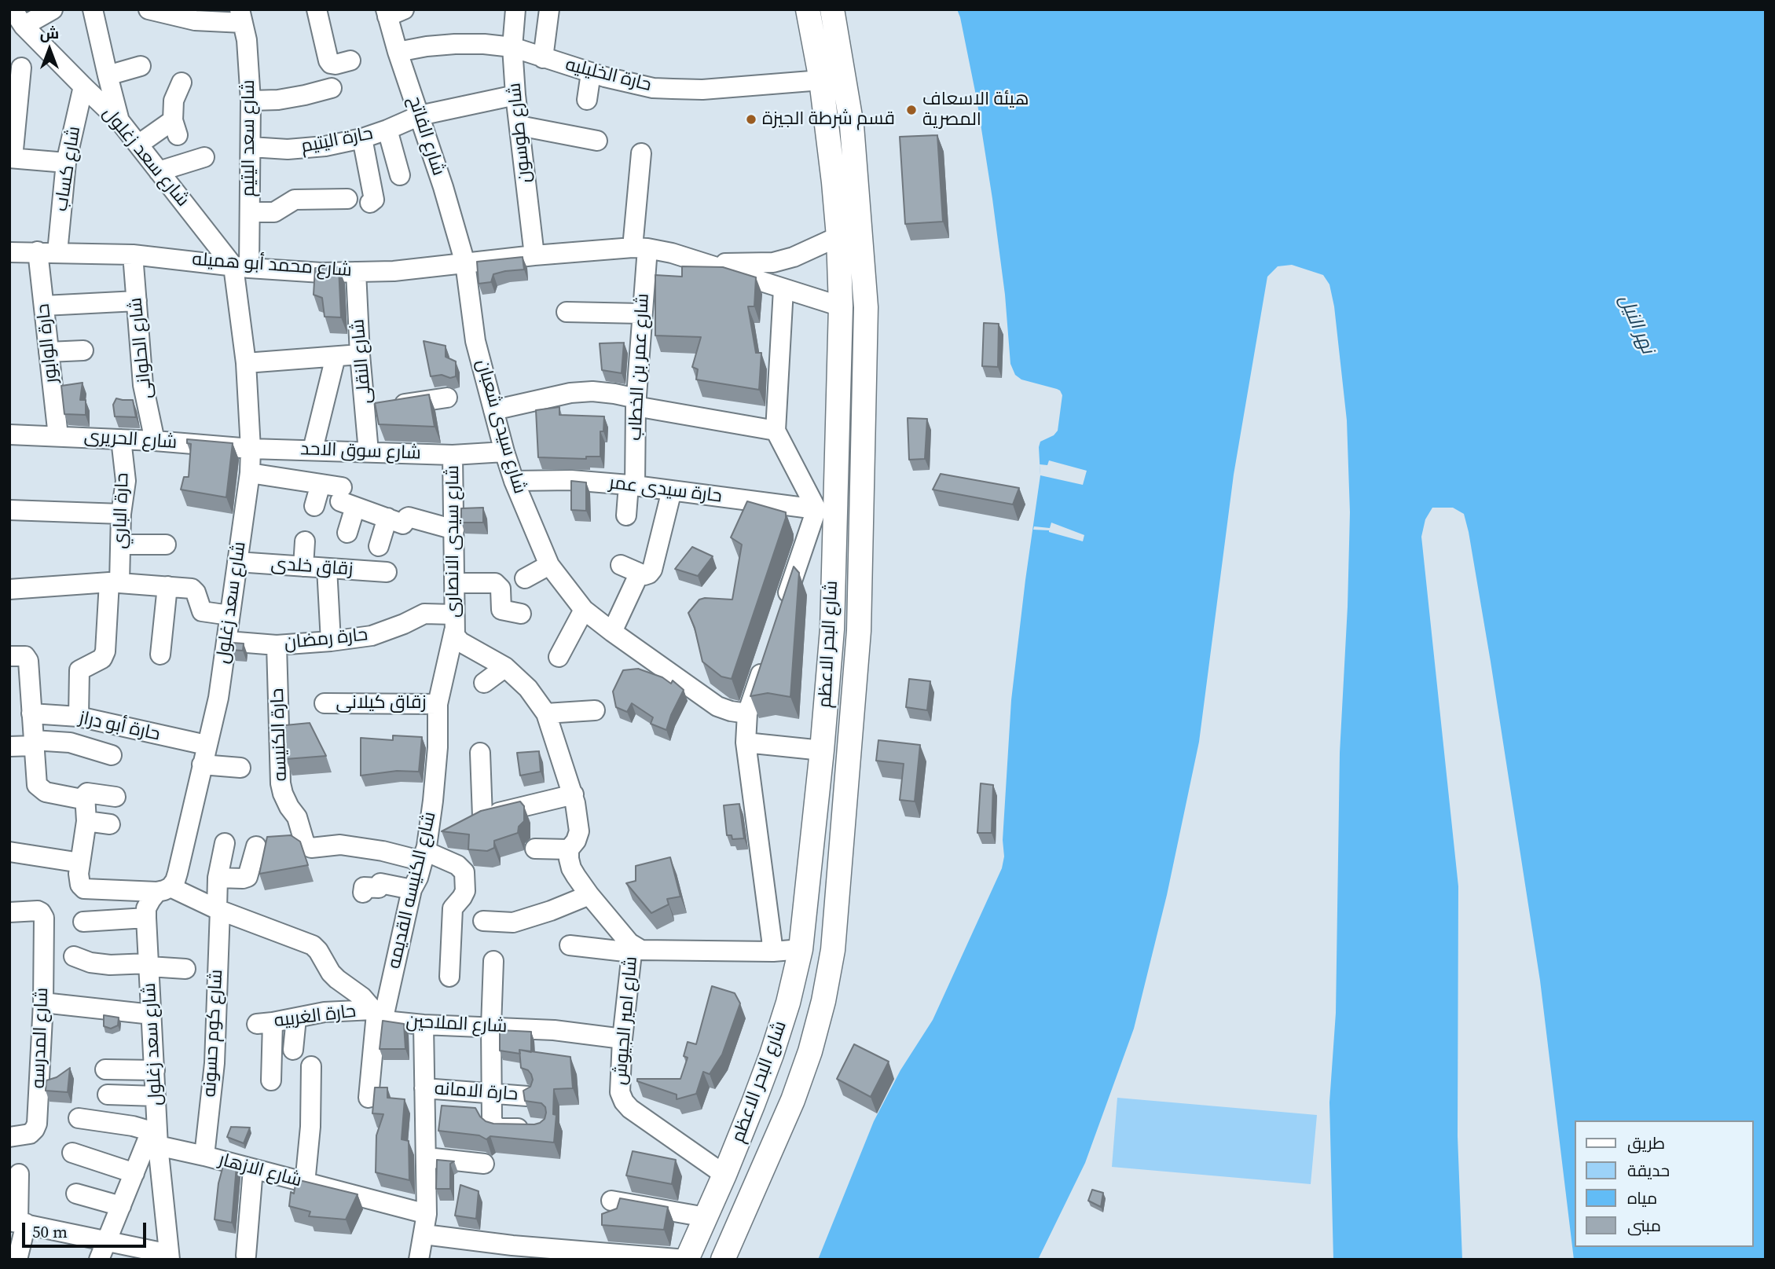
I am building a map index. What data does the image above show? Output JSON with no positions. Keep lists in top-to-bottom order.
{
  "streets": {
    "main road": ["شارع البحر الاعظم"],
    "street": [
      "حارة الخليليه",
      "شارع طوسون",
      "شارع الفاتح",
      "شارع سعد اليتيم",
      "حارة اليتيم",
      "شارع سعد زغلول",
      "شارع كساب",
      "شارع محمد أبو هميله",
      "حارة الوابور",
      "شارع الحلوانى",
      "شارع النقلى",
      "شارع عمر بن الخطاب",
      "شارع سيدى شعبان",
      "شارع الحريرى",
      "شارع سوق الاحد",
      "حارة سيدى عمر",
      "حارة الباري",
      "شارع سيدى الانصارى",
      "زقاق خلدى",
      "حارة رمضان",
      "زقاق كيلانى",
      "حارة أبو دراز",
      "حارة الكنيسه",
      "شارع الكنيسه القديمه",
      "حارة الغربيه",
      "شارع امير الجيوش",
      "شارع الملاحين",
      "شارع كوم حسونه",
      "شارع المدرسه",
      "حارة الامانه",
      "شارع الازهار"
    ]
  },
  "crossings": [
    ["حارة الخليليه", "شارع طوسون"],
    ["حارة الخليليه", "شارع الفاتح"],
    ["حارة الخليليه", "شارع البحر الاعظم"],
    ["شارع طوسون", "حارة اليتيم"],
    ["شارع طوسون", "شارع محمد أبو هميله"],
    ["شارع الفاتح", "حارة اليتيم"],
    ["شارع الفاتح", "شارع محمد أبو هميله"],
    ["شارع الفاتح", "شارع سيدى شعبان"],
    ["شارع سعد اليتيم", "حارة اليتيم"],
    ["شارع سعد اليتيم", "شارع سعد زغلول"],
    ["شارع سعد اليتيم", "شارع محمد أبو هميله"],
    ["شارع سعد زغلول", "شارع كساب"],
    ["شارع سعد زغلول", "شارع محمد أبو هميله"],
    ["شارع سعد زغلول", "شارع الحريرى"],
    ["شارع سعد زغلول", "شارع سوق الاحد"],
    ["شارع سعد زغلول", "زقاق خلدى"],
    ["شارع سعد زغلول", "حارة رمضان"],
    ["شارع سعد زغلول", "حارة أبو دراز"],
    ["شارع سعد زغلول", "شارع الازهار"],
    ["شارع كساب", "شارع محمد أبو هميله"],
    ["شارع كساب", "حارة الوابور"],
    ["شارع محمد أبو هميله", "حارة الوابور"],
    ["شارع محمد أبو هميله", "شارع الحلوانى"],
    ["شارع محمد أبو هميله", "شارع النقلى"],
    ["شارع محمد أبو هميله", "شارع عمر بن الخطاب"],
    ["شارع محمد أبو هميله", "شارع سيدى شعبان"],
    ["شارع محمد أبو هميله", "شارع البحر الاعظم"],
    ["حارة الوابور", "شارع الحريرى"],
    ["شارع الحلوانى", "شارع الحريرى"],
    ["شارع النقلى", "شارع سوق الاحد"],
    ["شارع عمر بن الخطاب", "حارة سيدى عمر"],
    ["شارع سيدى شعبان", "شارع سوق الاحد"],
    ["شارع سيدى شعبان", "حارة سيدى عمر"],
    ["شارع الحريرى", "شارع سوق الاحد"],
    ["شارع الحريرى", "حارة الباري"],
    ["شارع سوق الاحد", "شارع سيدى الانصارى"],
    ["حارة الباري", "حارة أبو دراز"],
    ["شارع سيدى الانصارى", "حارة رمضان"],
    ["شارع سيدى الانصارى", "شارع الكنيسه القديمه"],
    ["حارة رمضان", "حارة الكنيسه"],
    ["حارة رمضان", "شارع الكنيسه القديمه"],
    ["شارع البحر الاعظم", "شارع امير الجيوش"],
    ["زقاق كيلانى", "شارع الكنيسه القديمه"],
    ["حارة الكنيسه", "شارع الكنيسه القديمه"],
    ["شارع الكنيسه القديمه", "حارة الغربيه"],
    ["شارع الكنيسه القديمه", "شارع الملاحين"],
    ["حارة الغربيه", "شارع الملاحين"],
    ["شارع امير الجيوش", "شارع الملاحين"],
    ["شارع كوم حسونه", "شارع الازهار"]
  ],
  "water": ["نهر النيل"],
  "places": ["هيئة الاسعاف المصرية", "قسم شرطة الجيزة"],
  "legend": [
    "طريق",
    "حديقة",
    "مياه",
    "مبنى"
  ],
  "scale_bar": "50 m",
  "north": "top"
}
